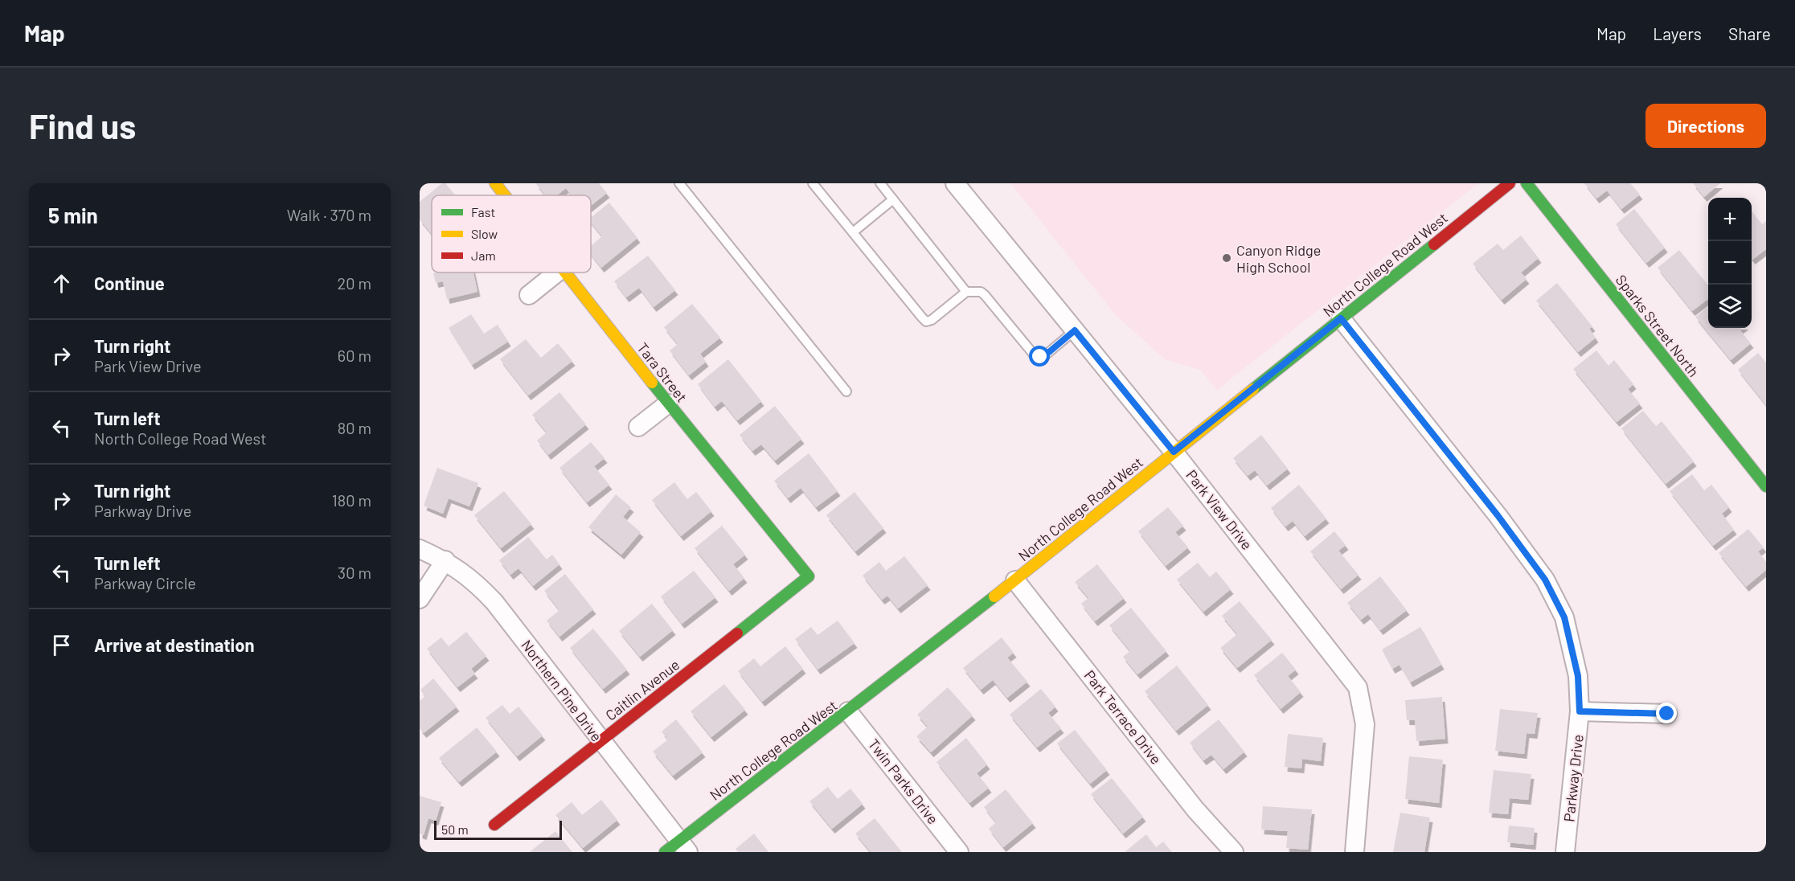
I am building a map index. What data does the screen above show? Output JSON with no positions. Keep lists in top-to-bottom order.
{
  "streets": {
    "street": [
      "North College Road West",
      "Sparks Street North",
      "Tara Street",
      "Park View Drive",
      "Caitlin Avenue",
      "Northern Pine Drive",
      "Park Terrace Drive",
      "Parkway Drive",
      "Twin Parks Drive"
    ]
  },
  "crossings": [
    ["North College Road West", "Park View Drive"],
    ["North College Road West", "Northern Pine Drive"],
    ["North College Road West", "Park Terrace Drive"],
    ["North College Road West", "Parkway Drive"],
    ["North College Road West", "Twin Parks Drive"],
    ["Tara Street", "Caitlin Avenue"],
    ["Caitlin Avenue", "Northern Pine Drive"]
  ],
  "places": ["Canyon Ridge High School"],
  "legend": ["Fast", "Slow", "Jam"],
  "scale_bar": "50 m",
  "page": {
    "header": "Map",
    "nav": ["Map", "Layers", "Share"],
    "buttons": "Directions",
    "title": "Find us",
    "heading": ["5 min", "Walk · 370 m"],
    "map_buttons": ["+", "−"],
    "list": [
      ["Continue", "20 m"],
      ["Turn right", "Park View Drive", "60 m"],
      ["Turn left", "North College Road West", "80 m"],
      ["Turn right", "Parkway Drive", "180 m"],
      ["Turn left", "Parkway Circle", "30 m"],
      "Arrive at destination"
    ],
    "scale": "50 m"
  }
}
